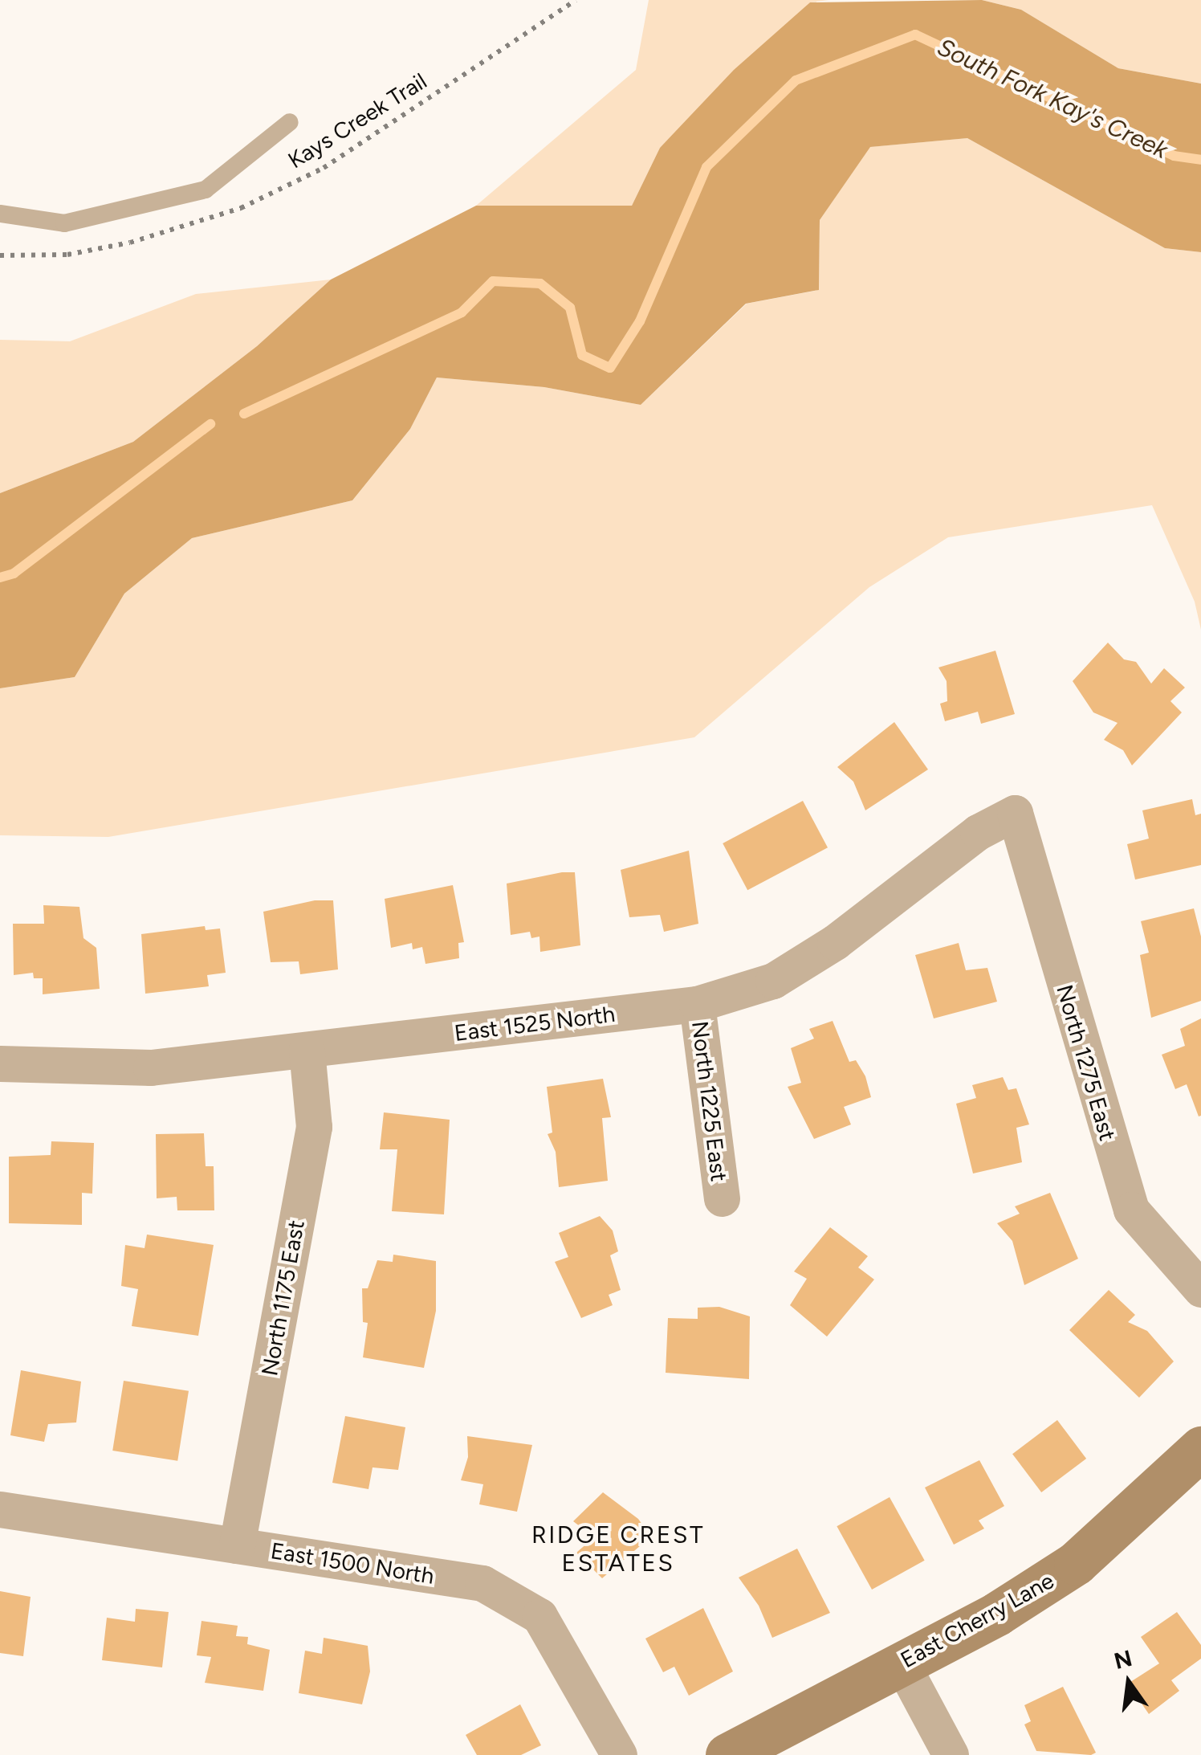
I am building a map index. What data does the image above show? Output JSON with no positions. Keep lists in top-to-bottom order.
{
  "streets": {
    "street": [
      "East 1525 North",
      "North 1275 East",
      "North 1225 East",
      "North 1175 East",
      "East 1500 North",
      "East Cherry Lane"
    ],
    "path": ["Kays Creek Trail"]
  },
  "crossings": [
    ["East 1525 North", "North 1275 East"],
    ["East 1525 North", "North 1225 East"],
    ["East 1525 North", "North 1175 East"],
    ["North 1175 East", "East 1500 North"]
  ],
  "districts": ["RIDGE CREST ESTATES"],
  "water": ["South Fork Kay's Creek"],
  "north": "top"
}
